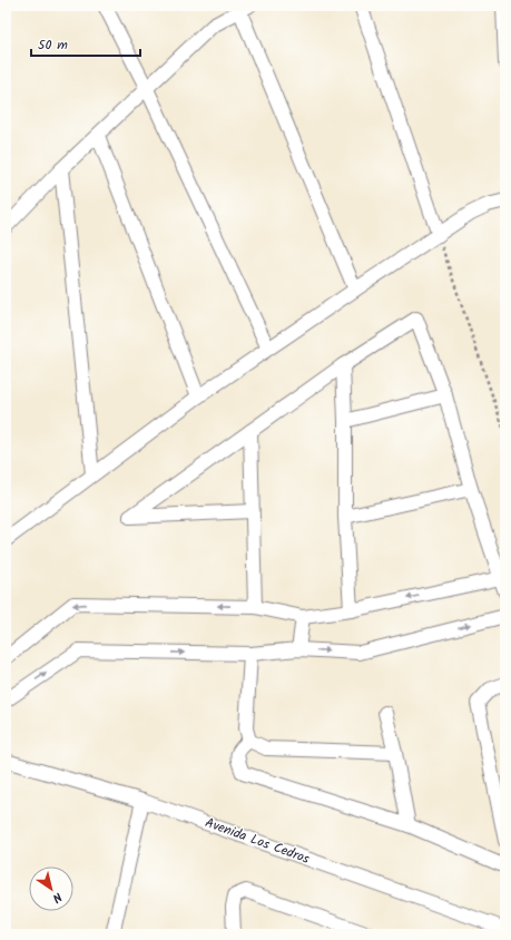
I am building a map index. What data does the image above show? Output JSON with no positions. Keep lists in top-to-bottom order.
{
  "streets": {
    "street": ["Avenida Los Cedros"]
  },
  "scale_bar": "50 m",
  "north": "bottom right"
}
